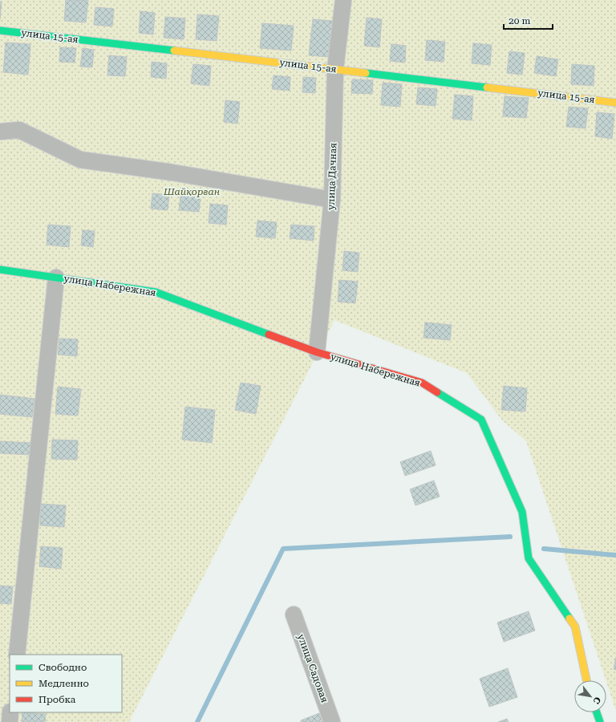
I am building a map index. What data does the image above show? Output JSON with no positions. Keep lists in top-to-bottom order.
{
  "streets": {
    "street": [
      "улица 15-ая",
      "улица Дачная",
      "улица Набережная",
      "улица Садовая"
    ]
  },
  "crossings": [
    ["улица 15-ая", "улица Дачная"],
    ["улица Дачная", "улица Набережная"]
  ],
  "parks": ["Шайқорған"],
  "legend": ["Свободно", "Медленно", "Пробка"],
  "scale_bar": "20 m",
  "north": "bottom right"
}
